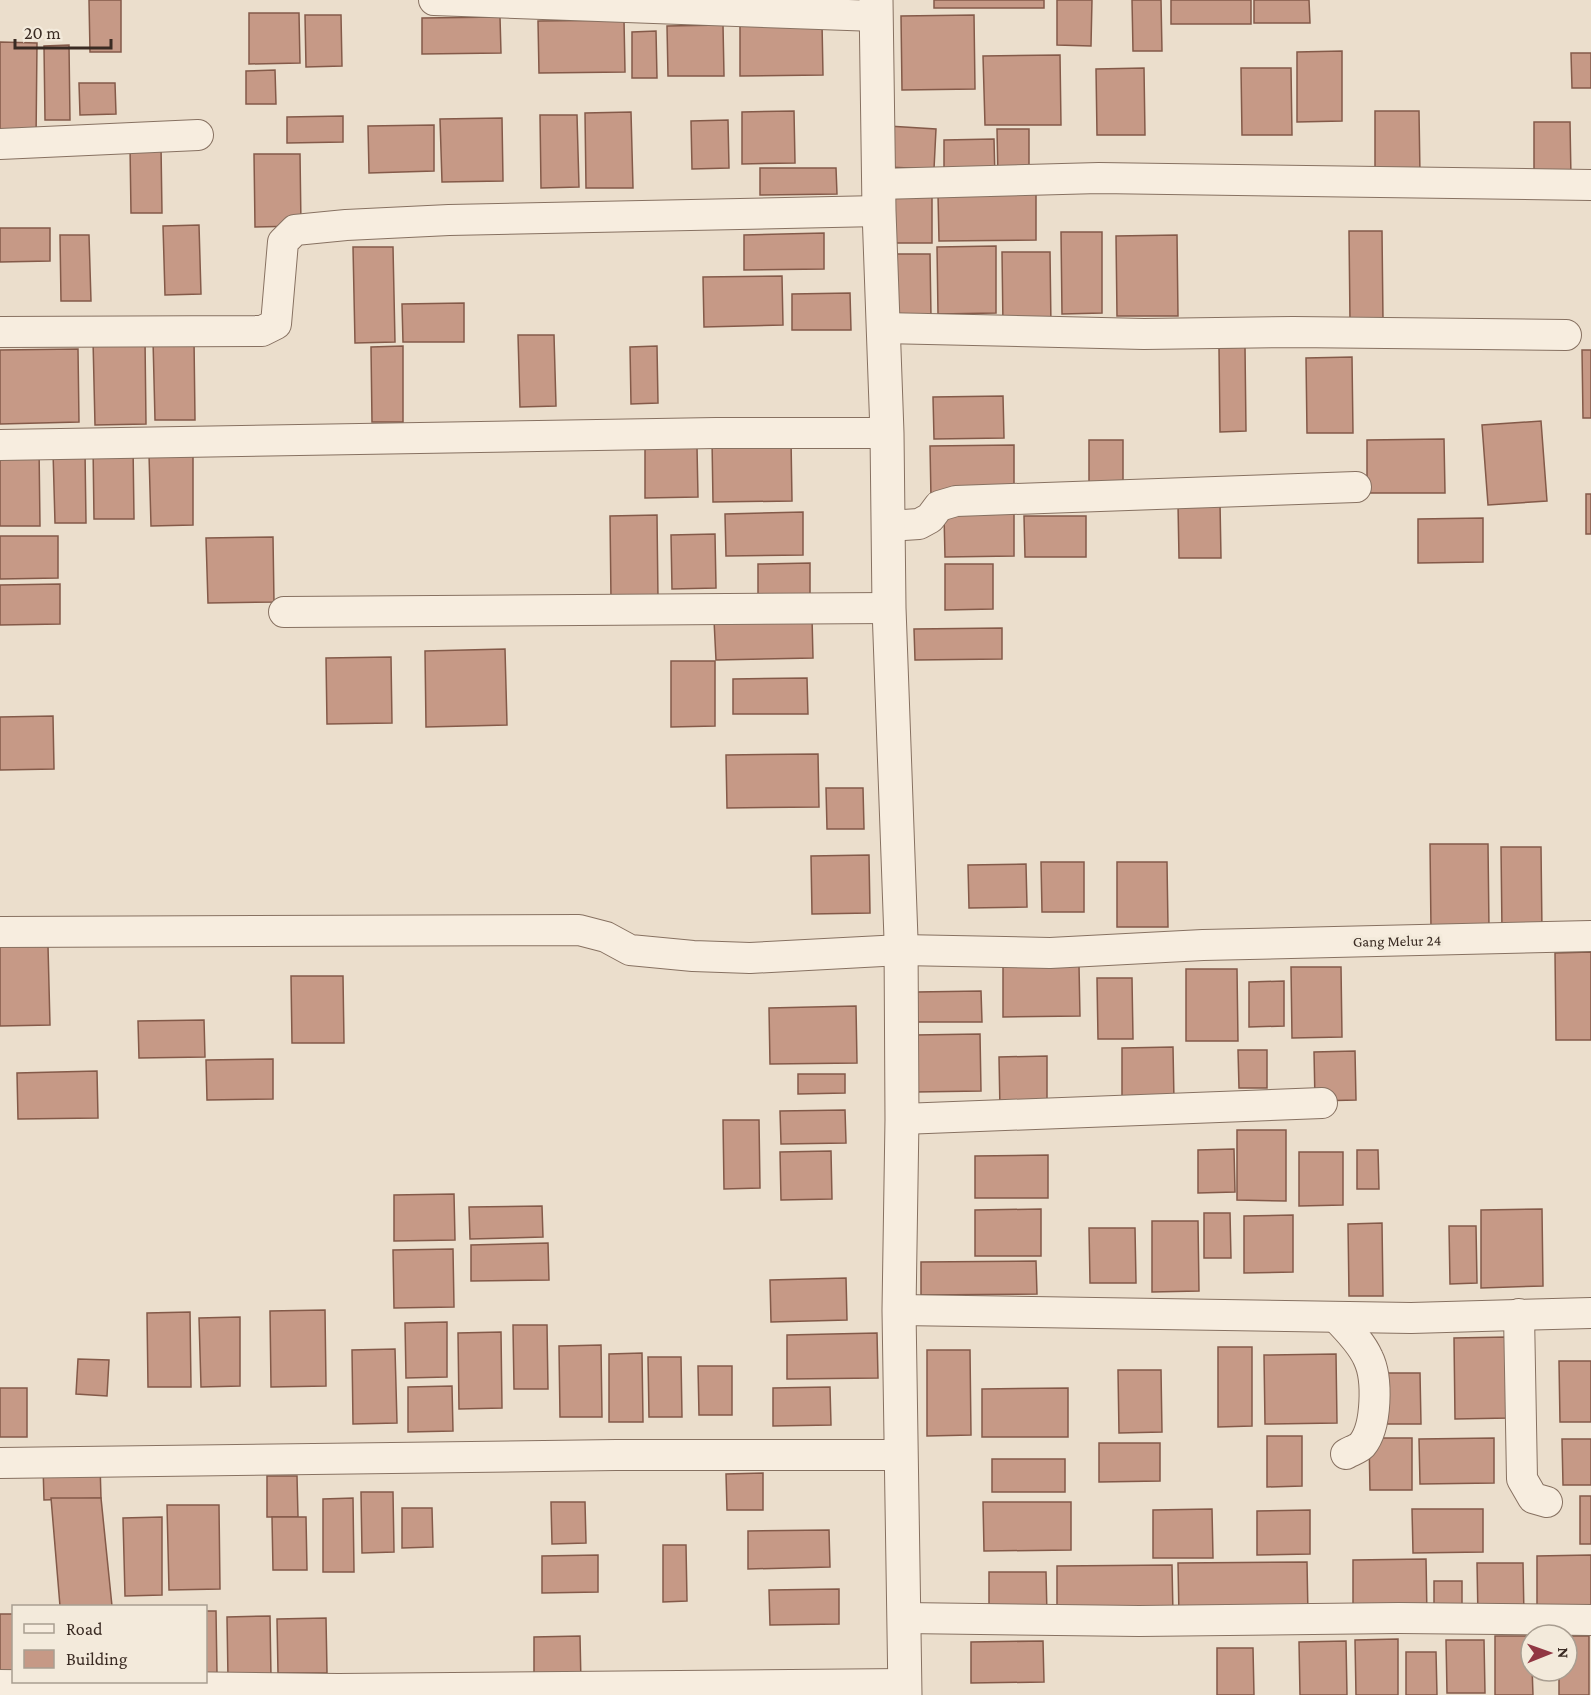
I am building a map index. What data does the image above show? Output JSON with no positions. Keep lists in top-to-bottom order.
{
  "streets": {
    "street": ["Gang Melur 24"]
  },
  "legend": ["Road", "Building"],
  "scale_bar": "20 m",
  "north": "right"
}
